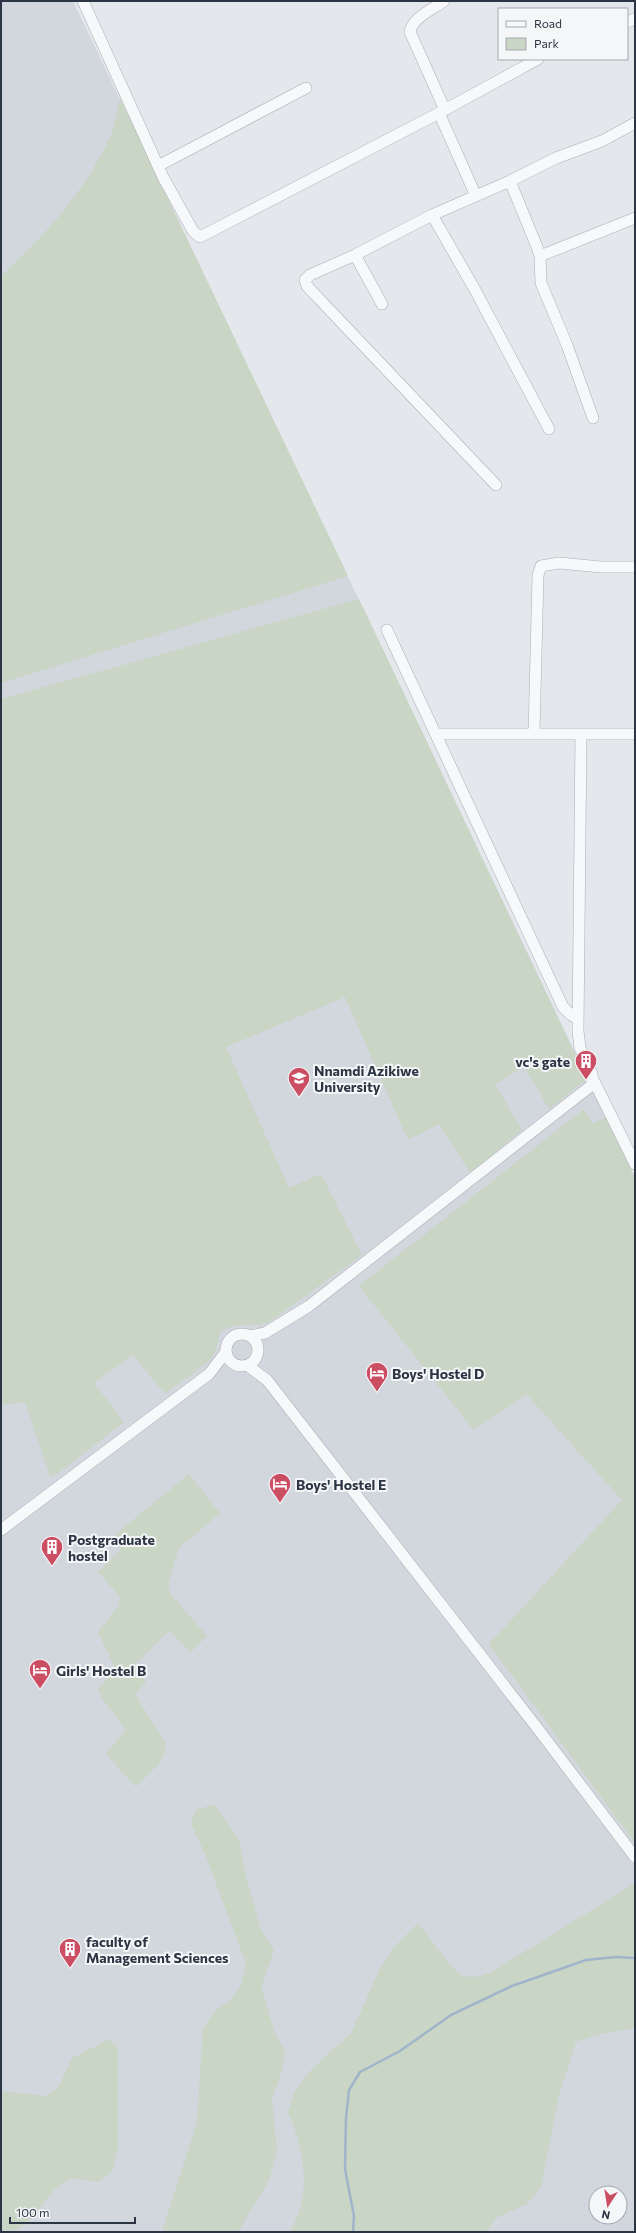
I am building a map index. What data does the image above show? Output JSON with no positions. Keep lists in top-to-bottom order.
{
  "places": {
    "building": ["vc's gate", "Postgraduate hostel", "faculty of Management Sciences"],
    "school or university": ["Nnamdi Azikiwe University"],
    "hotel": ["Boys' Hostel D", "Boys' Hostel E", "Girls' Hostel B"]
  },
  "legend": ["Road", "Park"],
  "scale_bar": "100 m",
  "north": "bottom"
}
